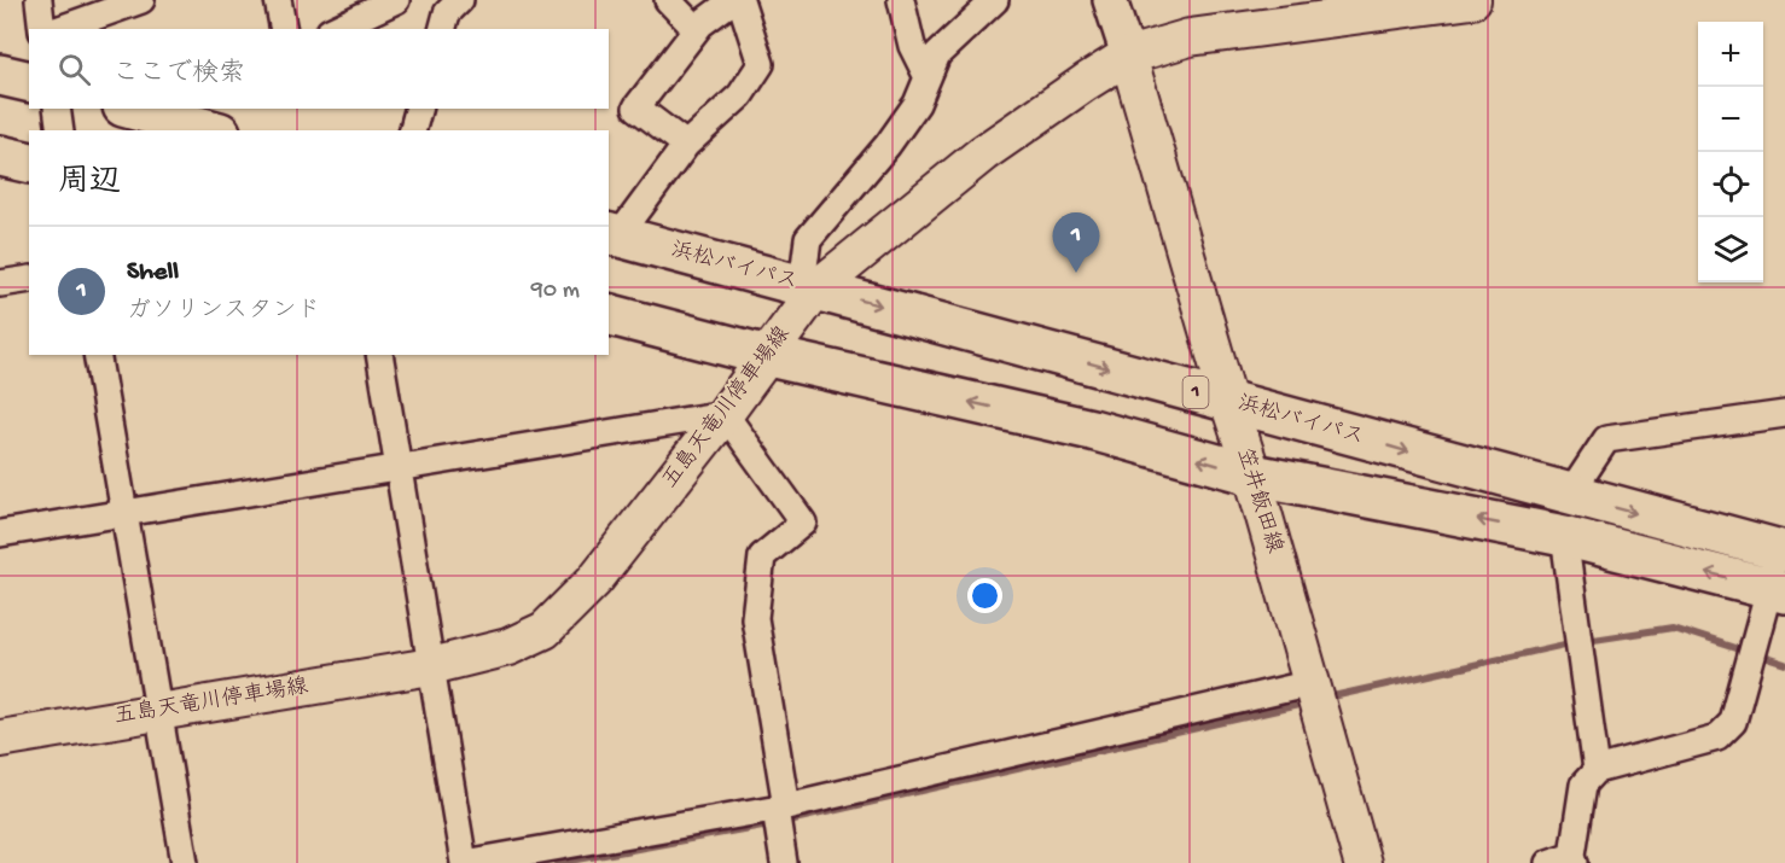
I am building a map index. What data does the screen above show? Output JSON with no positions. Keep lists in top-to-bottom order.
{
  "streets": {
    "highway": ["浜松バイパス", "1"],
    "main road": ["五島天竜川停車場線", "笠井飯田線"]
  },
  "crossings": [
    ["浜松バイパス", "五島天竜川停車場線"],
    ["浜松バイパス", "笠井飯田線"],
    ["五島天竜川停車場線", "笠井飯田線"]
  ],
  "page": {
    "map_buttons": ["+", "−"],
    "search": "ここで検索",
    "heading": "周辺",
    "pins": "1",
    "list": [
      {
        "mark": "1",
        "name": "Shell",
        "note": "ガソリンスタンド",
        "value": "90 m"
      }
    ]
  }
}
